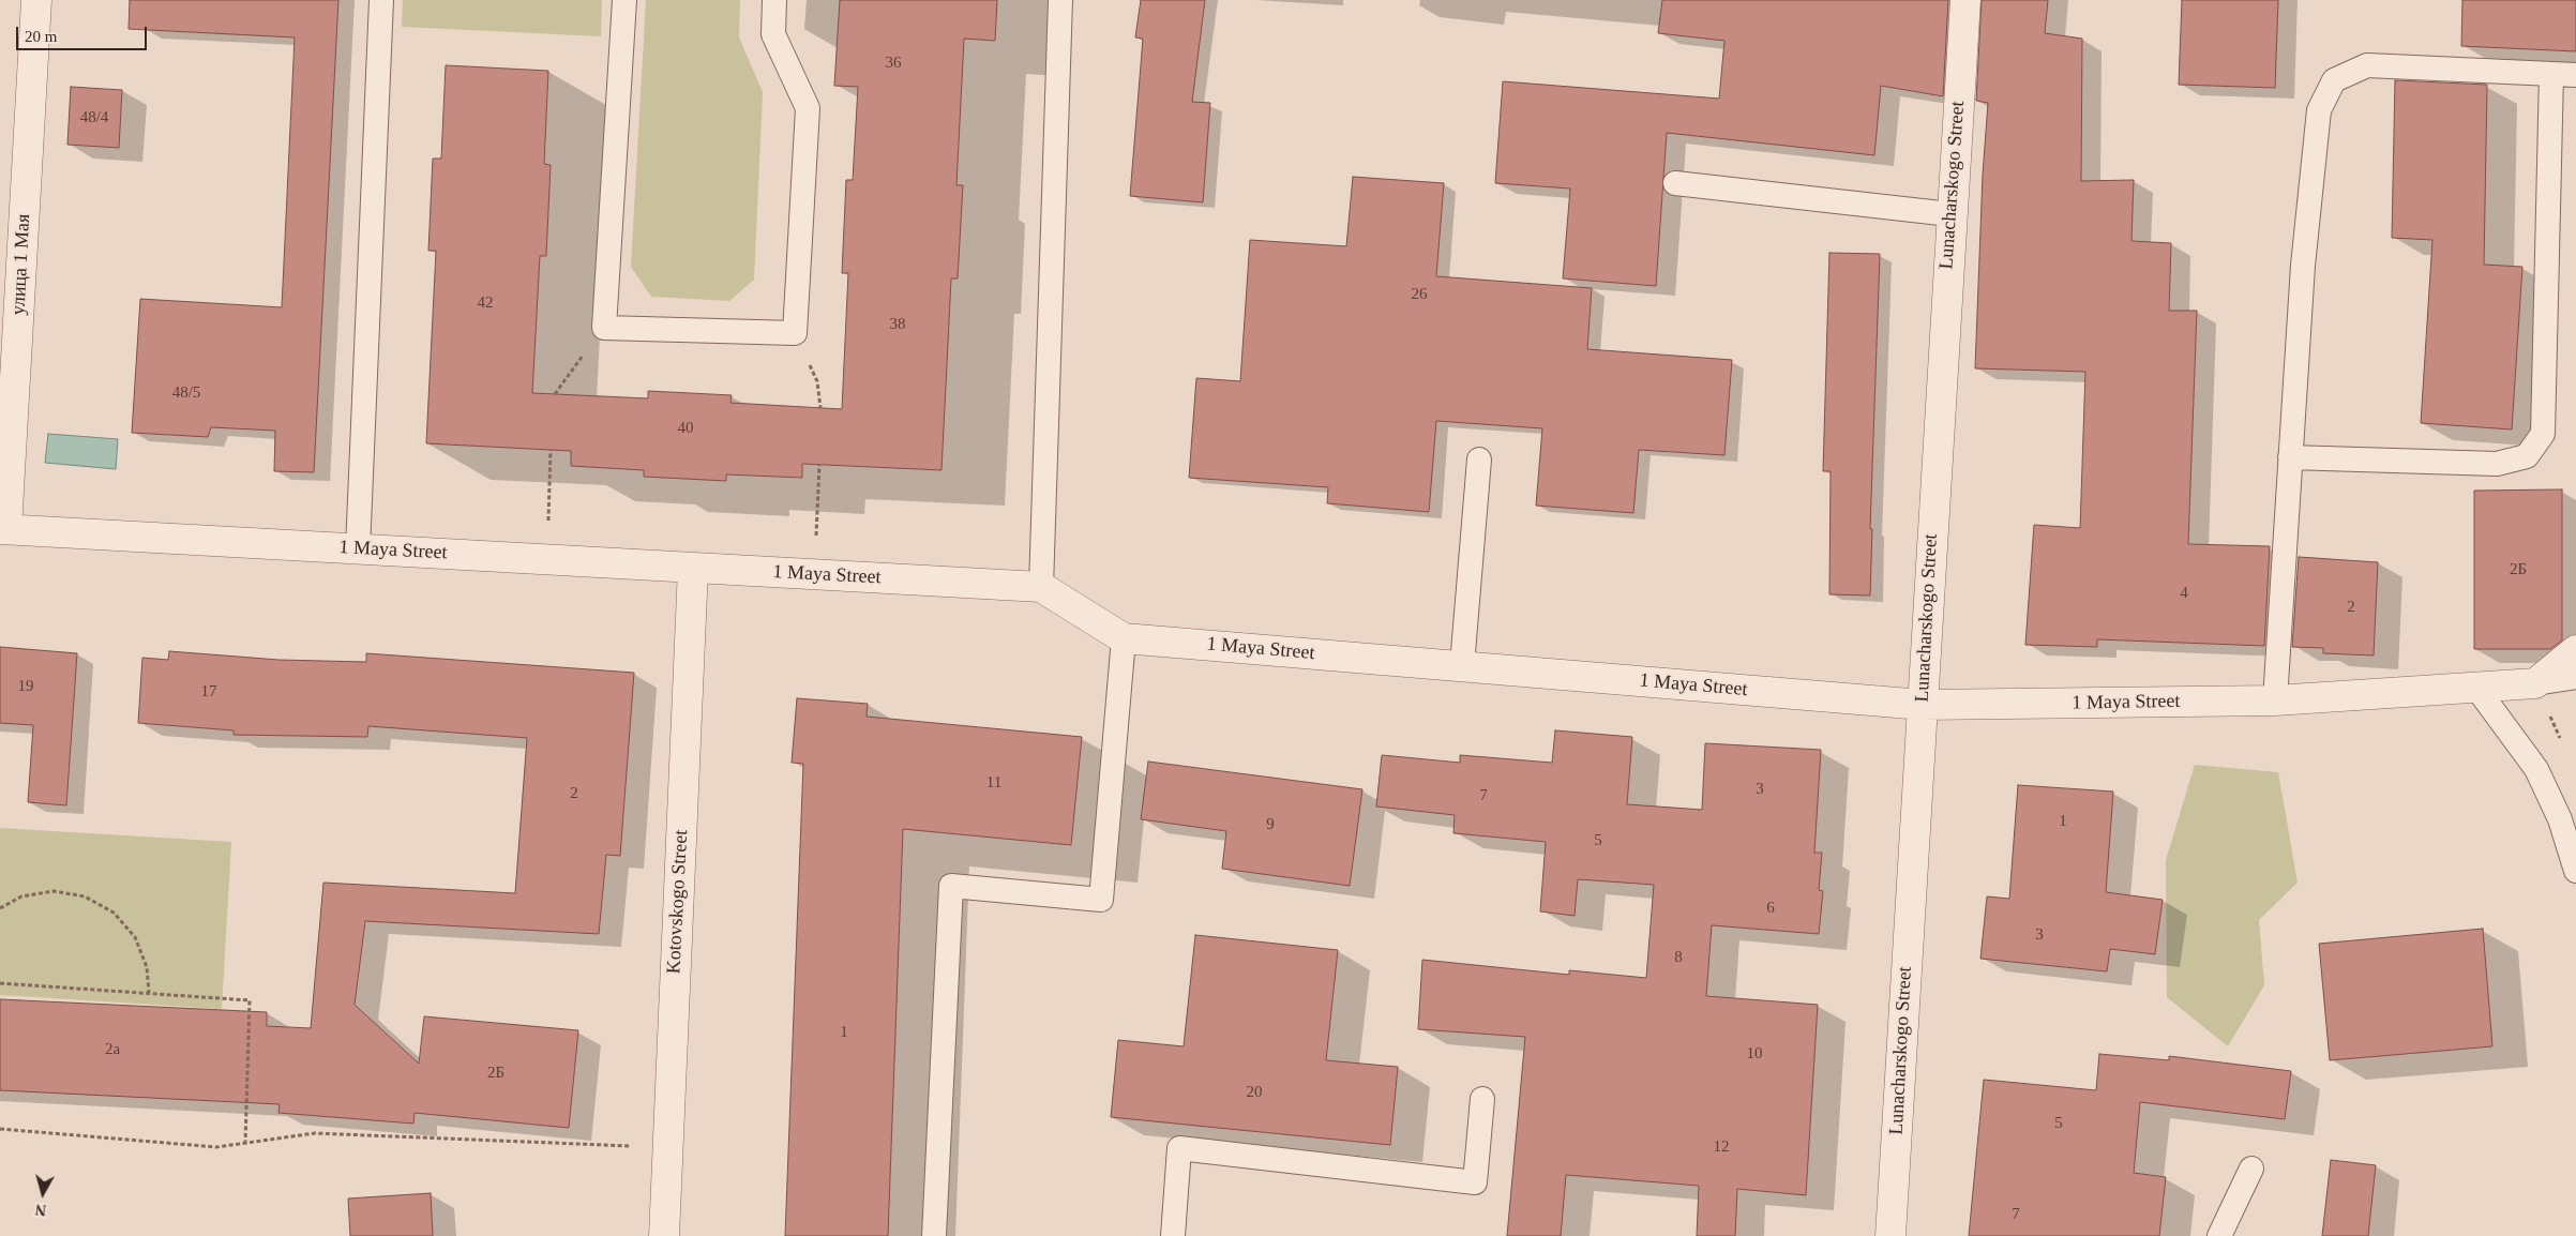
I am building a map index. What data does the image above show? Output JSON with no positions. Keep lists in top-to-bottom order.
{
  "streets": {
    "street": [
      "Lunacharskogo Street",
      "улица 1 Мая",
      "1 Maya Street",
      "Kotovskogo Street"
    ]
  },
  "crossings": [
    ["Lunacharskogo Street", "1 Maya Street"],
    ["улица 1 Мая", "1 Maya Street"],
    ["1 Maya Street", "Kotovskogo Street"]
  ],
  "house_numbers": [
    "36",
    "48/4",
    "26",
    "42",
    "38",
    "48/5",
    "40",
    "2Б",
    "4",
    "2",
    "19",
    "17",
    "11",
    "3",
    "2",
    "7",
    "1",
    "9",
    "5",
    "6",
    "3",
    "8",
    "1",
    "2a",
    "10",
    "2Б",
    "20",
    "5",
    "12",
    "7"
  ],
  "scale_bar": "20 m",
  "north": "bottom"
}
